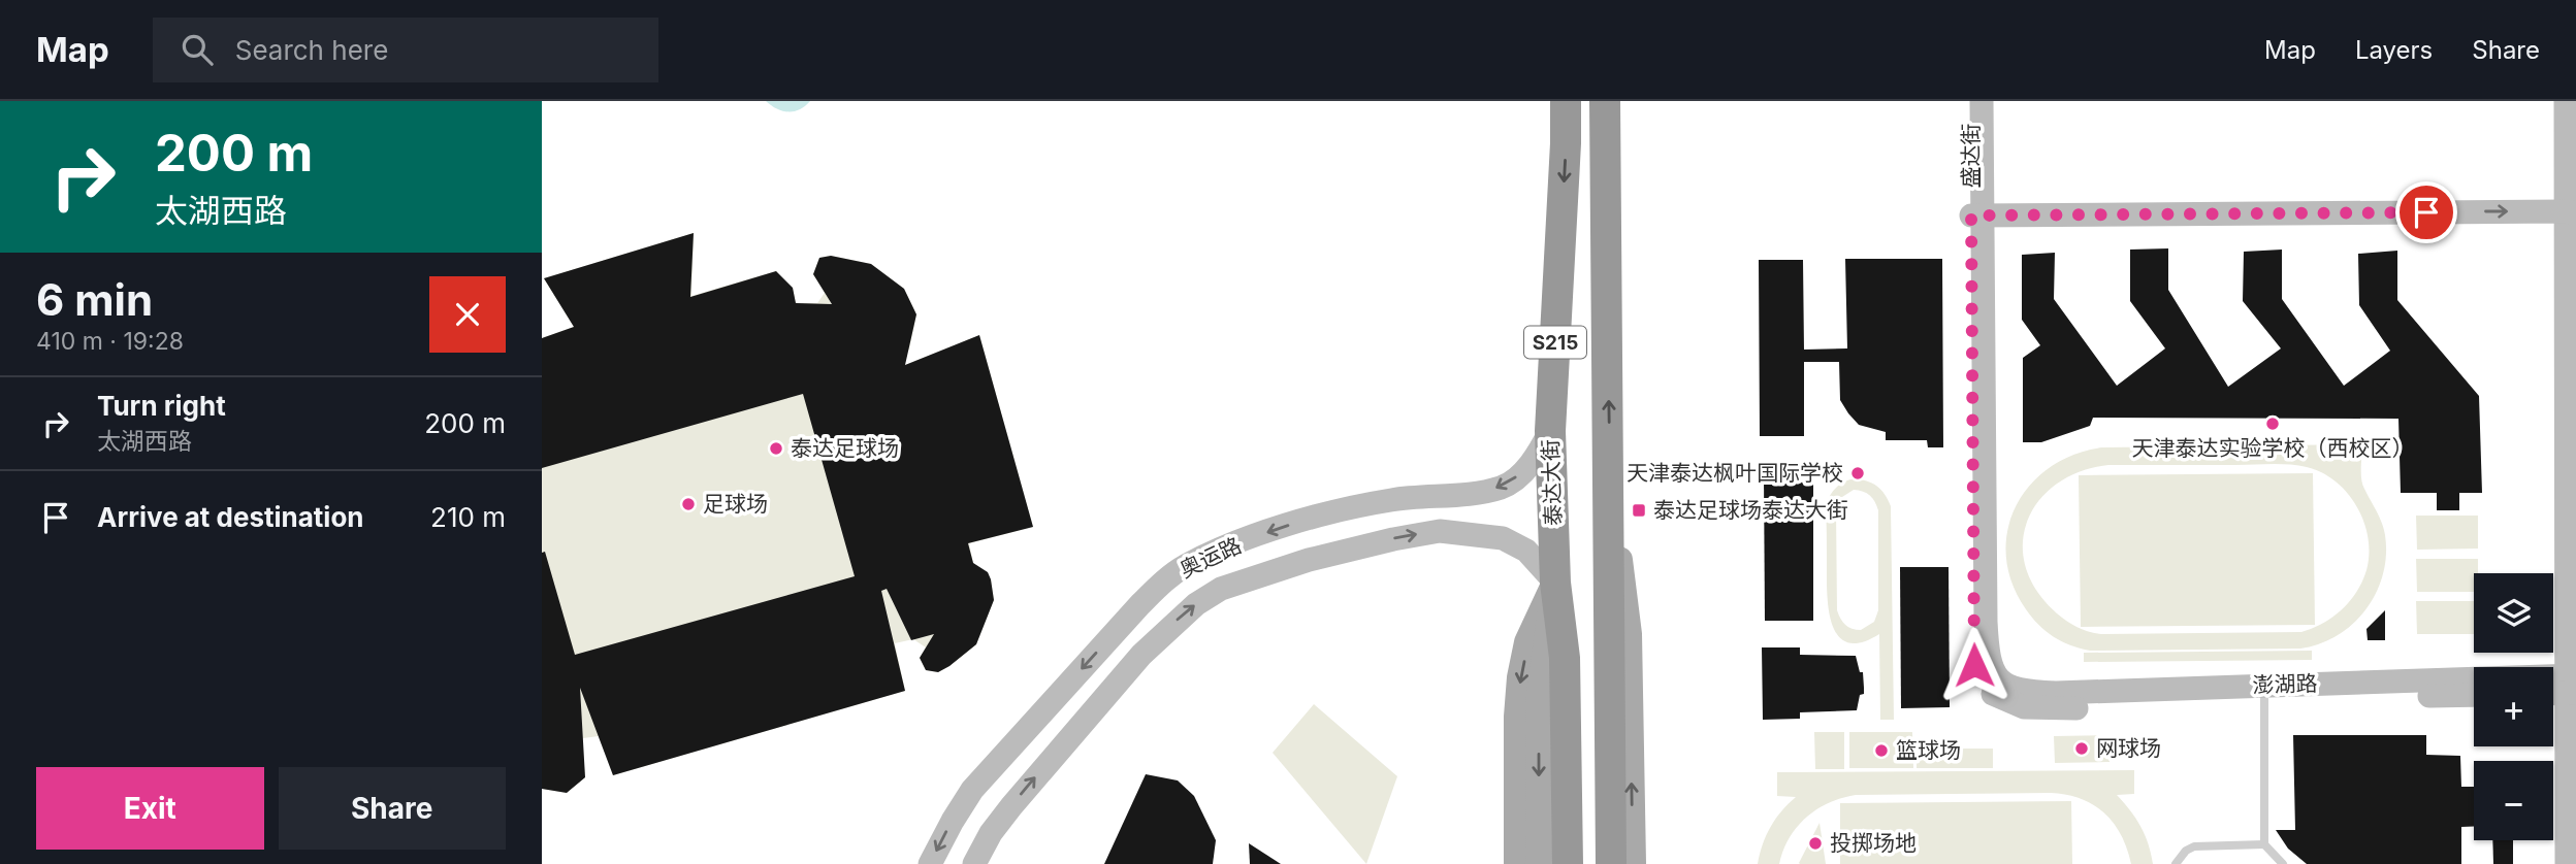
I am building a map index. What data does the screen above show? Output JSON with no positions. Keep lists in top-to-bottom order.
{
  "streets": {
    "highway": ["S215", "泰达大街"],
    "street": ["盛达街", "奥运路", "澎湖路"]
  },
  "crossings": [
    ["盛达街", "澎湖路"],
    ["泰达大街", "奥运路"]
  ],
  "places": {
    "other": [
      "天津泰达实验学校（西校区）",
      "泰达足球场",
      "天津泰达枫叶国际学校",
      "足球场",
      "网球场",
      "篮球场",
      "投掷场地"
    ],
    "transit": ["泰达足球场泰达大街"]
  },
  "page": {
    "header": "Map",
    "search": "Search here",
    "nav": ["Map", "Layers", "Share"],
    "turn": ["200 m", "太湖西路"],
    "heading": ["6 min", "410 m · 19:28"],
    "list": [
      {
        "name": "Turn right",
        "note": "太湖西路",
        "value": "200 m"
      },
      {
        "name": "Arrive at destination",
        "value": "210 m"
      }
    ],
    "map_buttons": ["+", "−"],
    "buttons": ["Exit", "Share"]
  }
}
